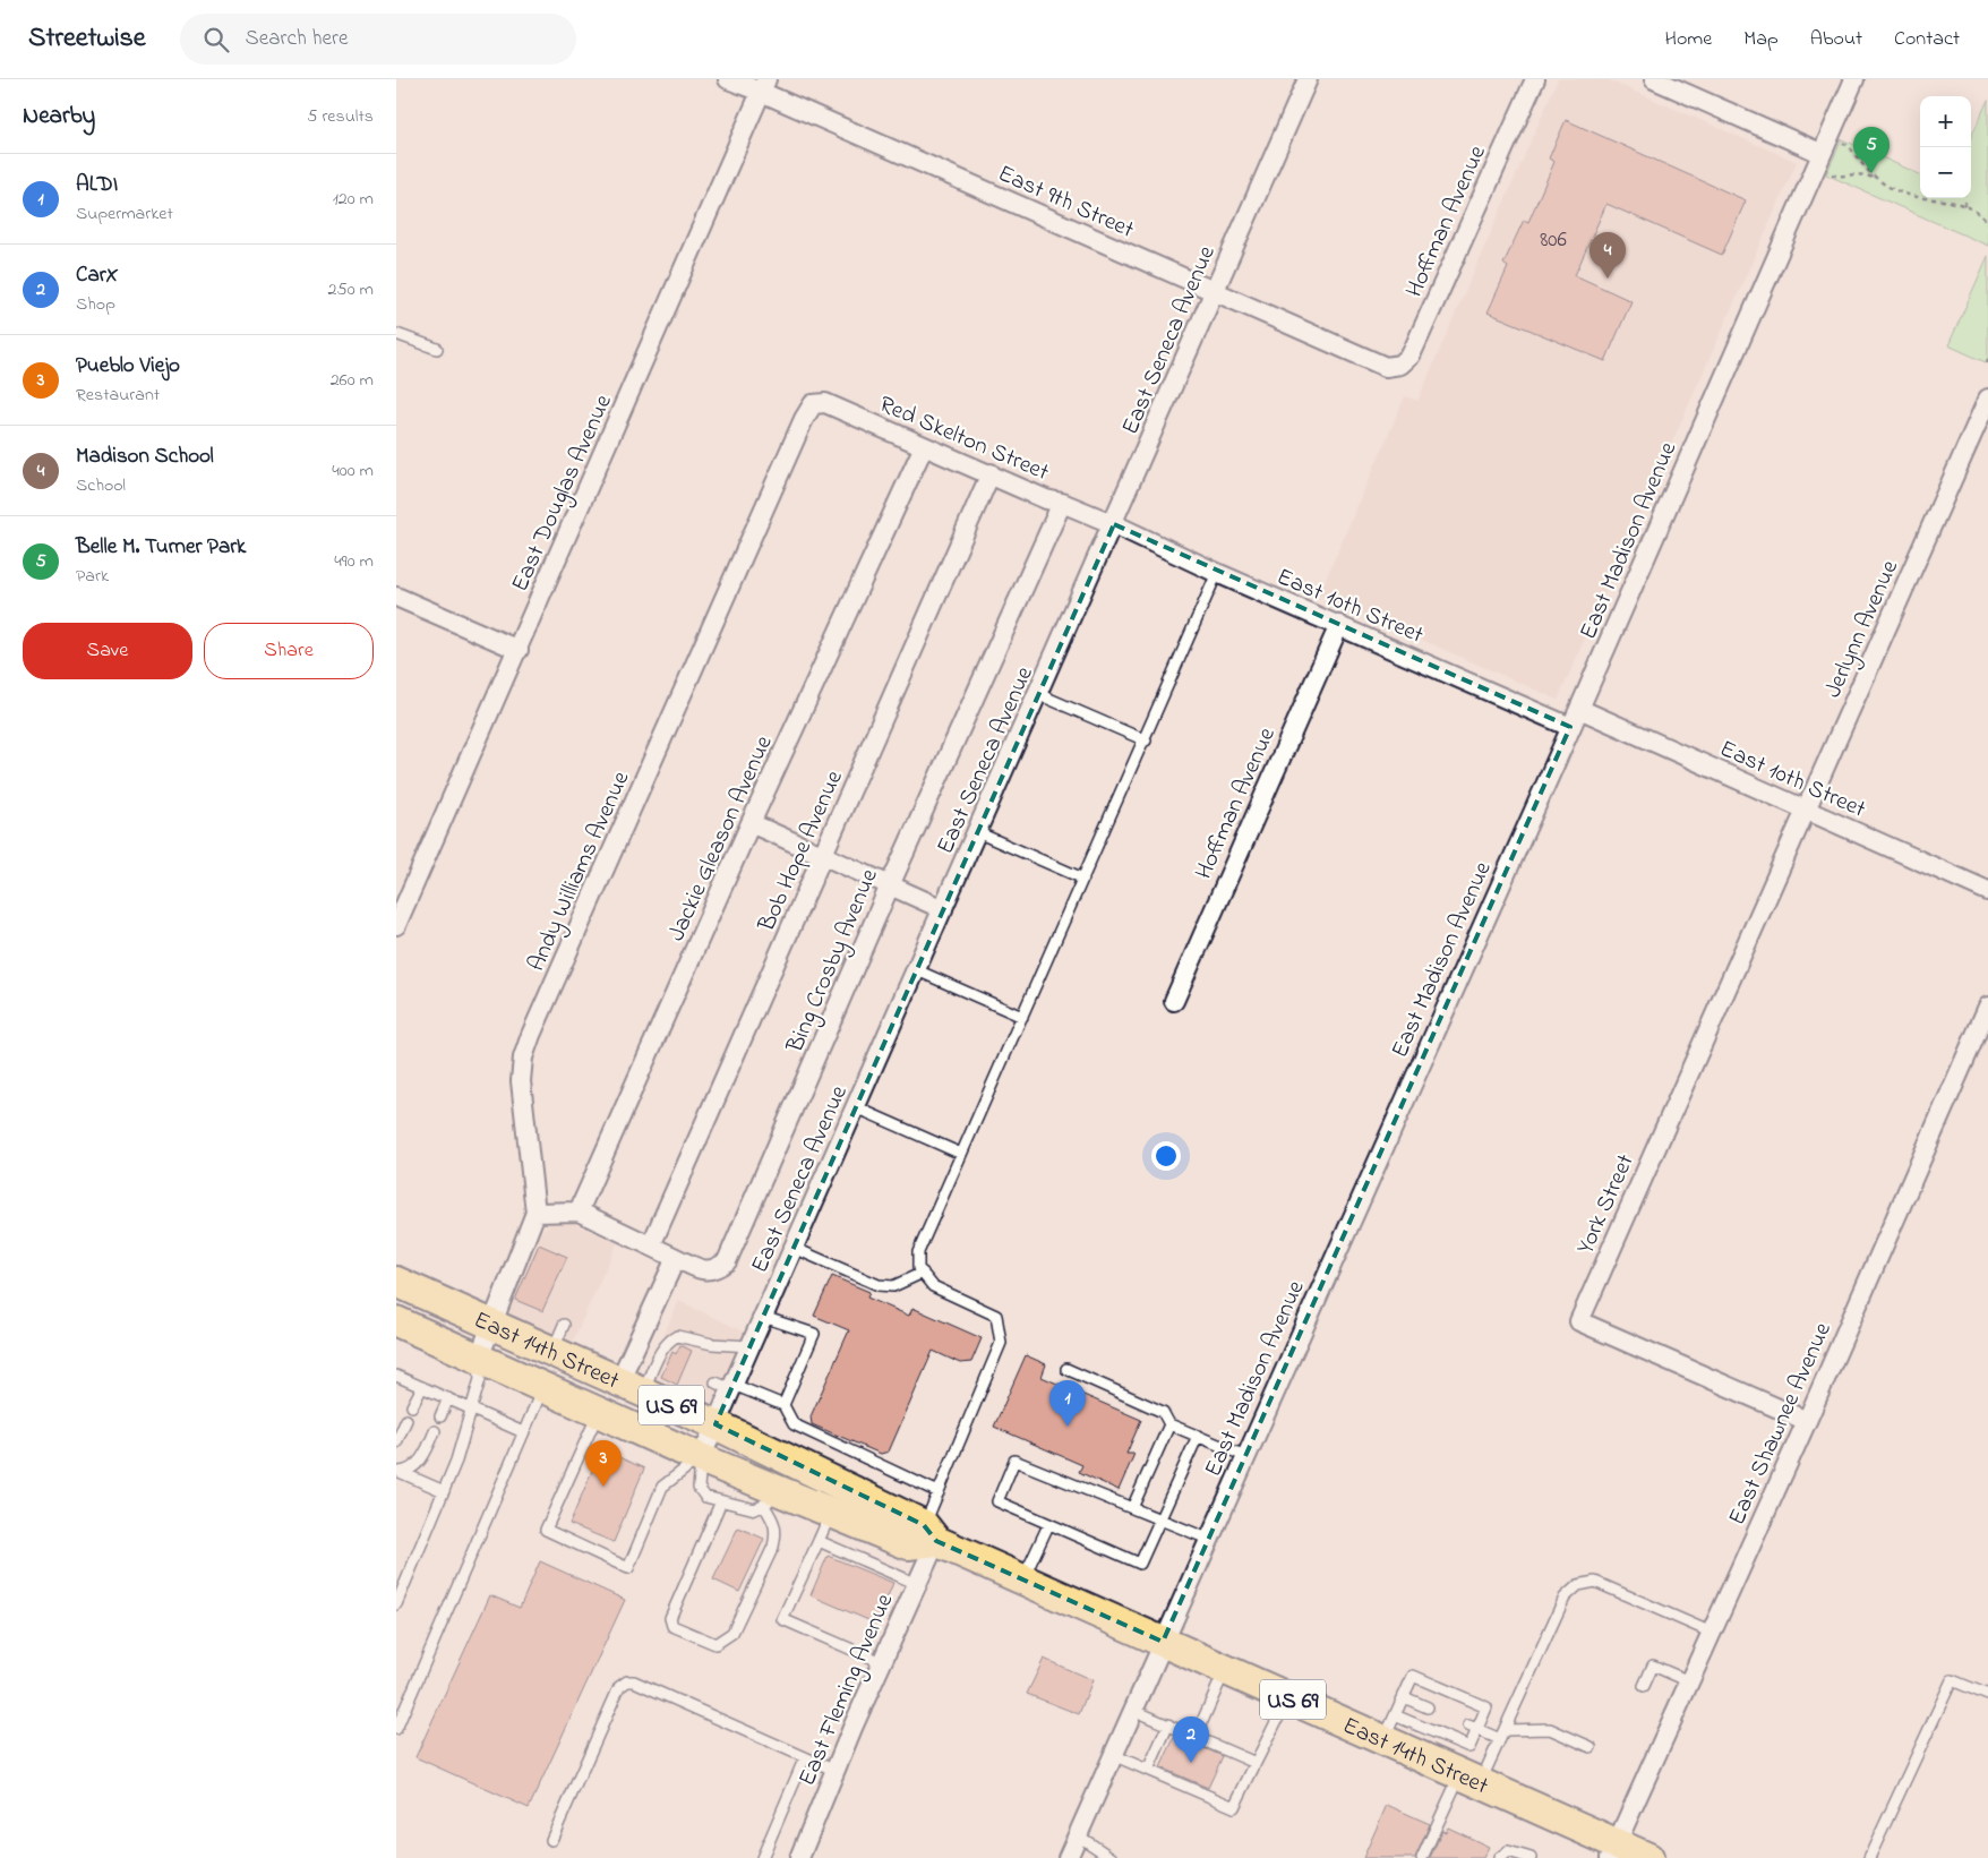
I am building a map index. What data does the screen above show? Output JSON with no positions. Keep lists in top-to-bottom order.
{
  "streets": {
    "main road": ["East 14th Street", "US 69"],
    "street": [
      "East 9th Street",
      "Hoffman Avenue",
      "East Seneca Avenue",
      "Red Skelton Street",
      "East Douglas Avenue",
      "East Madison Avenue",
      "East 10th Street",
      "Jerlynn Avenue",
      "Jackie Gleason Avenue",
      "Bob Hope Avenue",
      "Andy Williams Avenue",
      "Bing Crosby Avenue",
      "York Street",
      "East Shawnee Avenue",
      "East Fleming Avenue"
    ]
  },
  "crossings": [
    ["East 9th Street", "Hoffman Avenue"],
    ["East 9th Street", "East Seneca Avenue"],
    ["East 9th Street", "East Douglas Avenue"],
    ["Hoffman Avenue", "East 10th Street"],
    ["East Seneca Avenue", "Red Skelton Street"],
    ["East Seneca Avenue", "East 10th Street"],
    ["East Seneca Avenue", "East 14th Street"],
    ["Red Skelton Street", "East 10th Street"],
    ["Red Skelton Street", "Jackie Gleason Avenue"],
    ["Red Skelton Street", "Bob Hope Avenue"],
    ["Red Skelton Street", "Andy Williams Avenue"],
    ["Red Skelton Street", "Bing Crosby Avenue"],
    ["East Madison Avenue", "East 10th Street"],
    ["East Madison Avenue", "East 14th Street"],
    ["East 10th Street", "Jerlynn Avenue"],
    ["Jerlynn Avenue", "York Street"],
    ["Andy Williams Avenue", "East 14th Street"],
    ["York Street", "East Shawnee Avenue"],
    ["East 14th Street", "East Shawnee Avenue"],
    ["East 14th Street", "East Fleming Avenue"]
  ],
  "house_numbers": ["806"],
  "page": {
    "header": "Streetwise",
    "search": "Search here",
    "nav": [
      "Home",
      "Map",
      "About",
      "Contact"
    ],
    "heading": ["Nearby", "5 results"],
    "map_buttons": ["+", "−"],
    "pins": [
      "5",
      "4",
      "1",
      "3",
      "2"
    ],
    "list": [
      {
        "mark": "1",
        "name": "ALDI",
        "note": "Supermarket",
        "value": "120 m"
      },
      {
        "mark": "2",
        "name": "CarX",
        "note": "Shop",
        "value": "250 m"
      },
      {
        "mark": "3",
        "name": "Pueblo Viejo",
        "note": "Restaurant",
        "value": "260 m"
      },
      {
        "mark": "4",
        "name": "Madison School",
        "note": "School",
        "value": "400 m"
      },
      {
        "mark": "5",
        "name": "Belle M. Turner Park",
        "note": "Park",
        "value": "490 m"
      }
    ],
    "buttons": ["Save", "Share"]
  }
}
